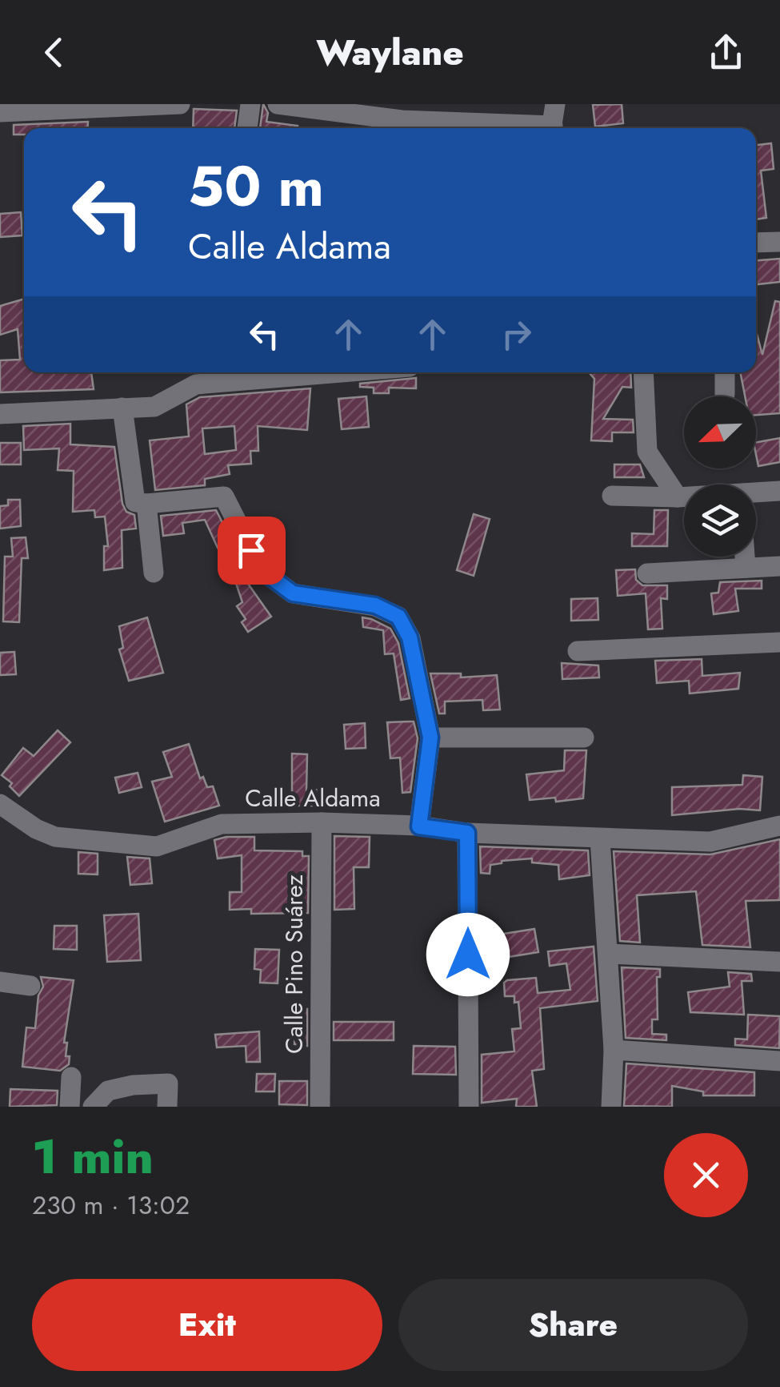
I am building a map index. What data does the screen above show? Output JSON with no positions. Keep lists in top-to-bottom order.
{
  "streets": {
    "street": ["Calle Aldama", "Calle Pino Suárez"]
  },
  "crossings": [
    ["Calle Aldama", "Calle Pino Suárez"]
  ],
  "north": "bottom left",
  "page": {
    "header": "Waylane",
    "turn": ["50 m", "Calle Aldama"],
    "heading": ["1 min", "230 m · 13:02"],
    "buttons": ["Exit", "Share"]
  }
}
